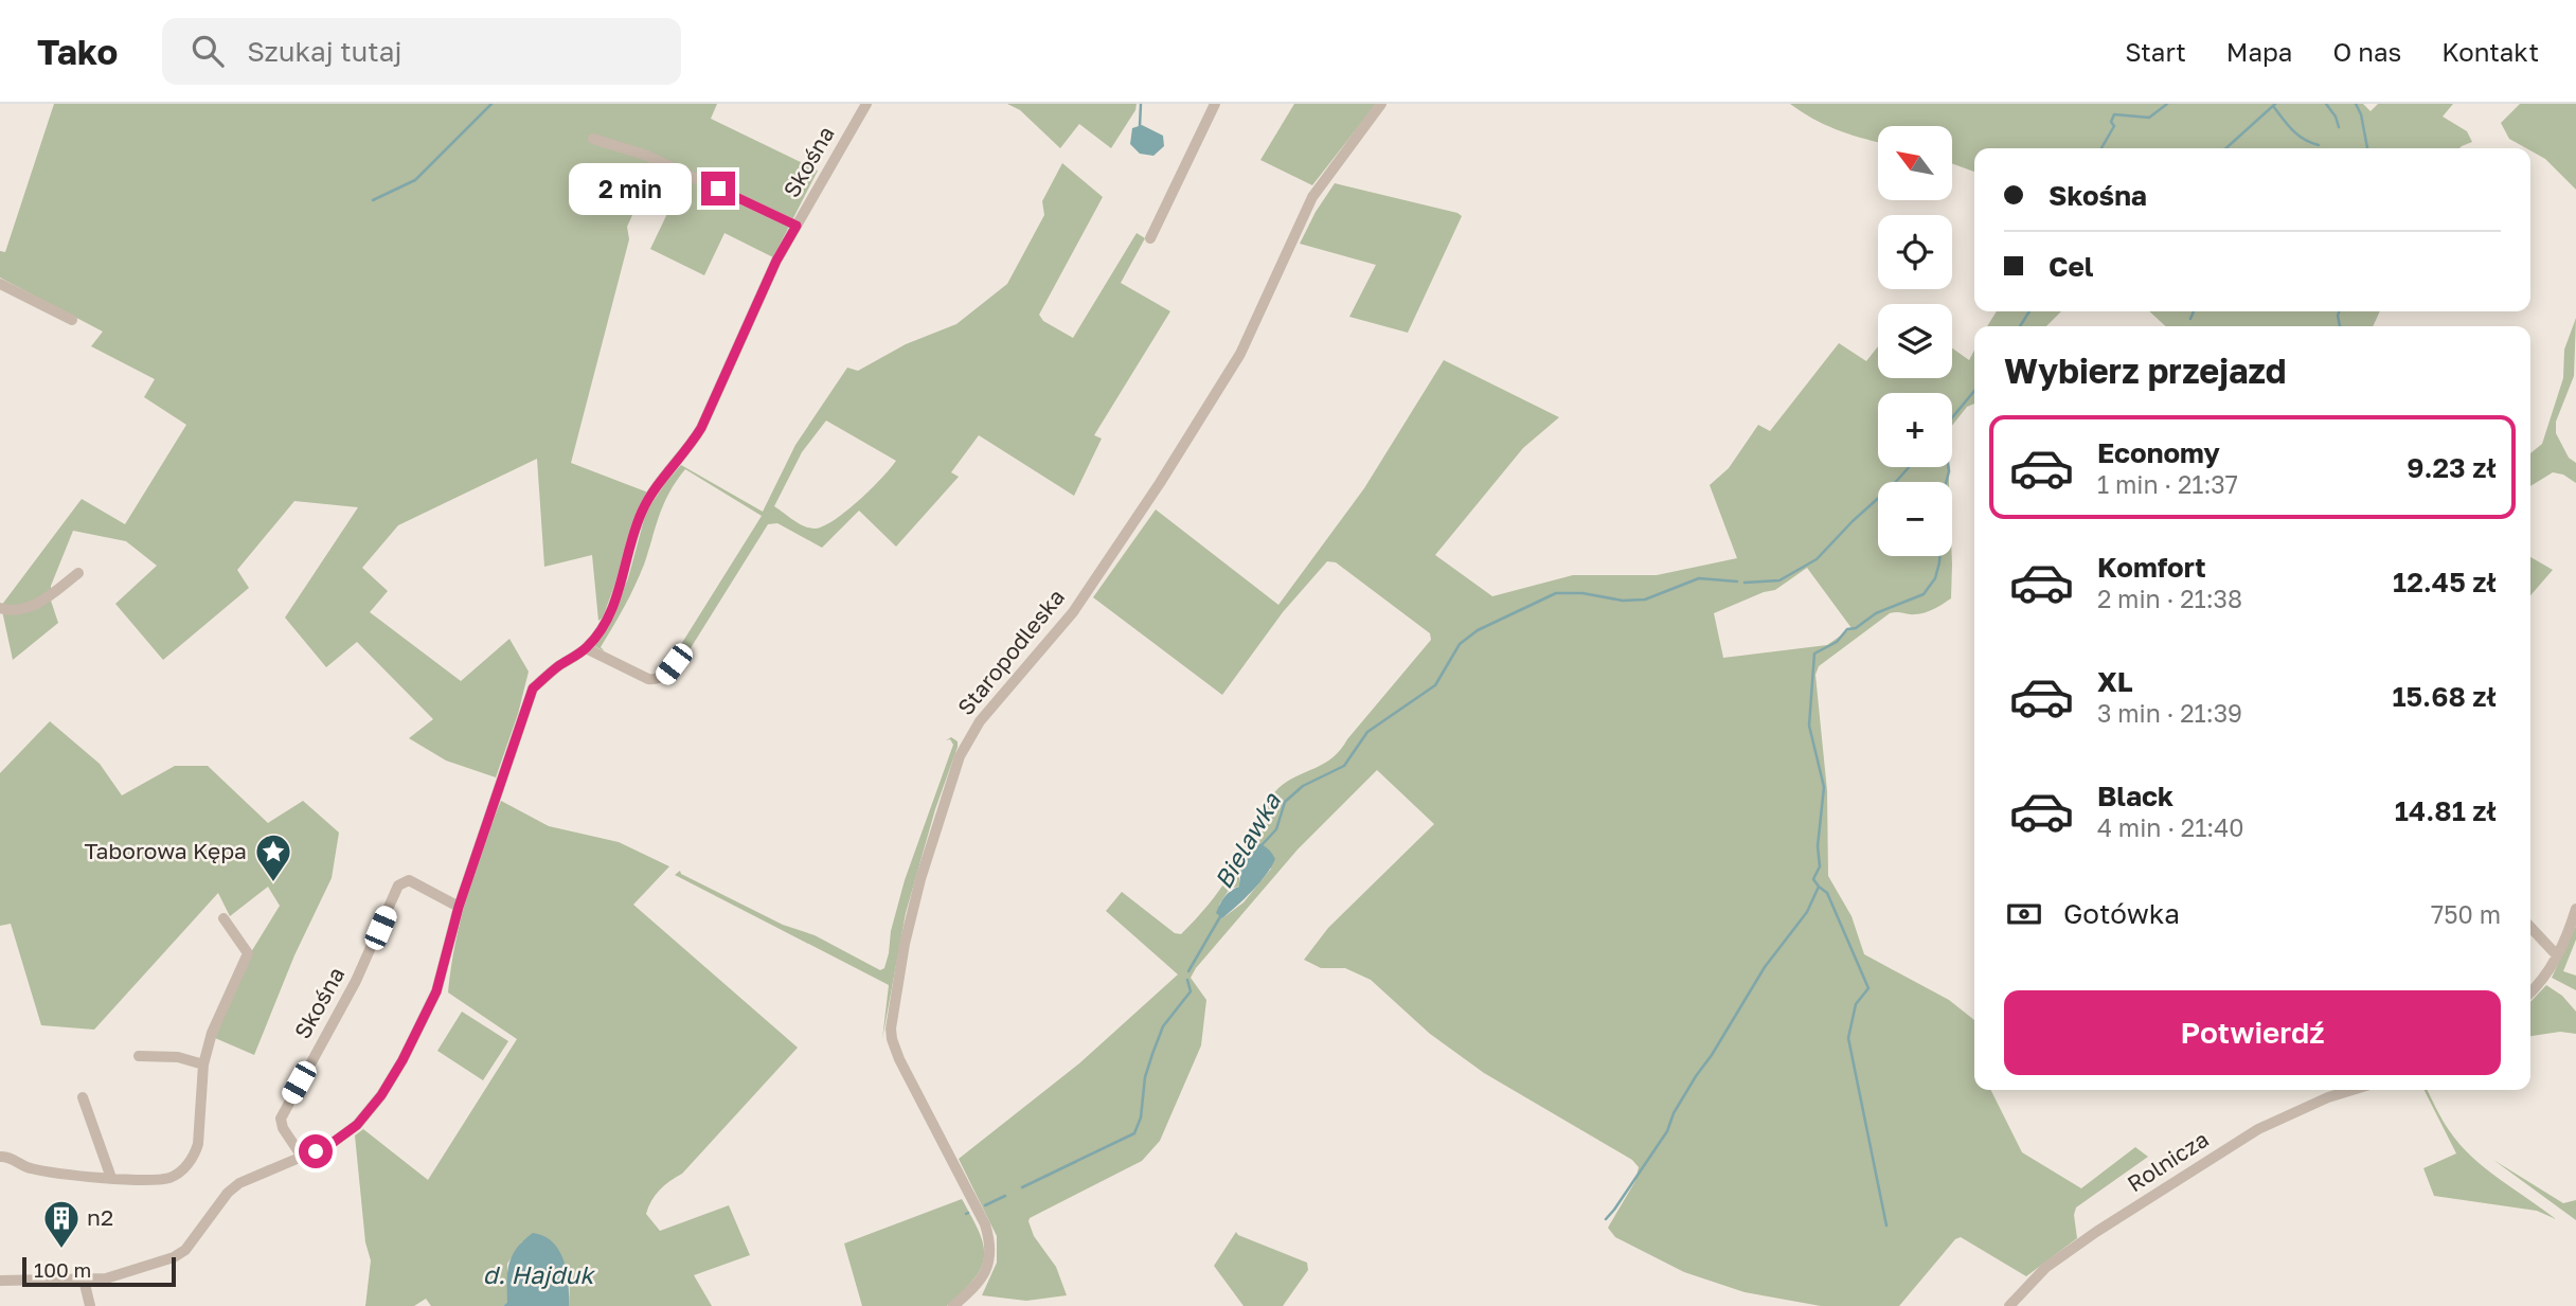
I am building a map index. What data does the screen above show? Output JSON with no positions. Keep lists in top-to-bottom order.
{
  "streets": {
    "street": ["Skośna", "Staropodleska", "Rolnicza"]
  },
  "water": ["Bielawka", "d. Hajduk"],
  "places": {
    "place": ["Taborowa Kępa"],
    "building": ["n2"]
  },
  "scale_bar": "100 m",
  "north": "top left",
  "page": {
    "header": "Tako",
    "search": "Szukaj tutaj",
    "nav": [
      "Start",
      "Mapa",
      "O nas",
      "Kontakt"
    ],
    "map_buttons": ["+", "−"],
    "banner": ["Skośna", "Cel"],
    "bubble": "2 min",
    "heading": "Wybierz przejazd",
    "list": [
      {
        "name": "Economy",
        "note": "1 min · 21:37",
        "value": "9.23 zł"
      },
      {
        "name": "Komfort",
        "note": "2 min · 21:38",
        "value": "12.45 zł"
      },
      {
        "name": "XL",
        "note": "3 min · 21:39",
        "value": "15.68 zł"
      },
      {
        "name": "Black",
        "note": "4 min · 21:40",
        "value": "14.81 zł"
      }
    ],
    "pay": ["Gotówka", "750 m"],
    "buttons": "Potwierdź",
    "scale": "100 m"
  }
}
